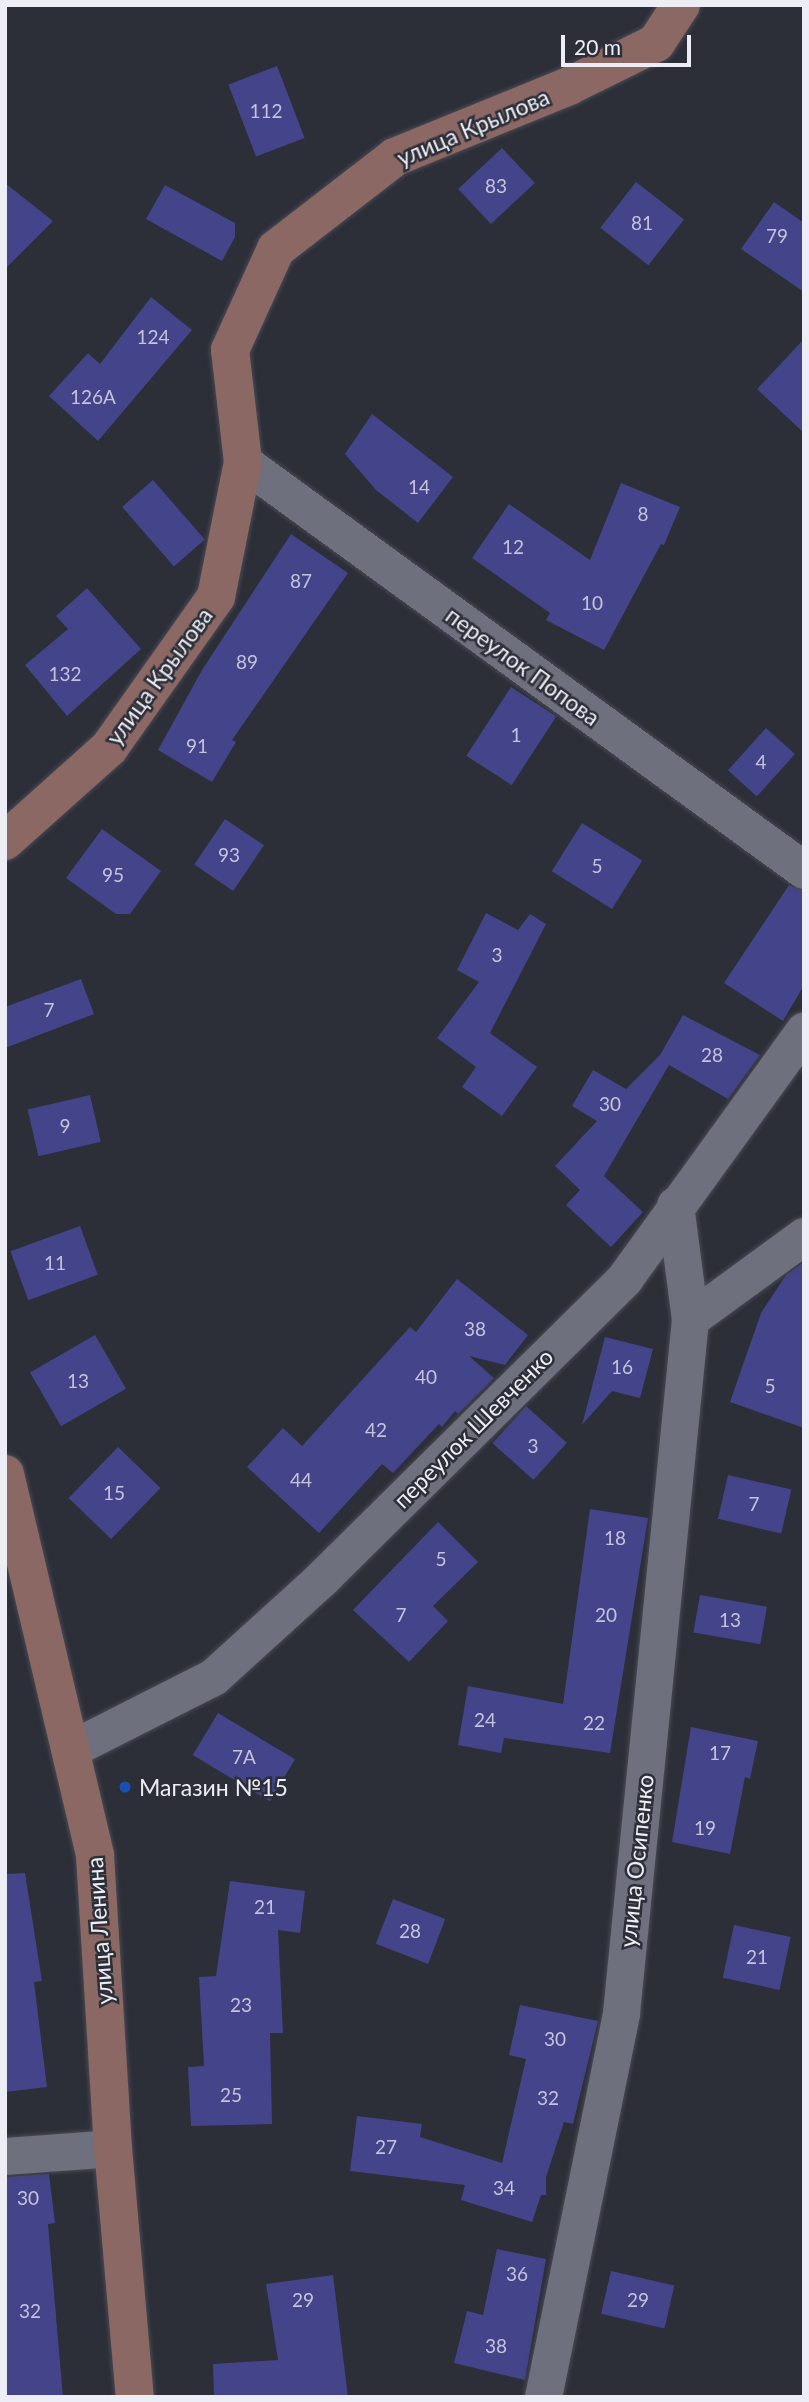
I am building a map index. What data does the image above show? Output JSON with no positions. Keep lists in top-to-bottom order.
{
  "streets": {
    "street": [
      "улица Крылова",
      "переулок Попова",
      "переулок Шевченко",
      "улица Осипенко",
      "улица Ленина"
    ]
  },
  "crossings": [
    ["улица Крылова", "переулок Попова"],
    ["переулок Шевченко", "улица Осипенко"],
    ["переулок Шевченко", "улица Ленина"]
  ],
  "places": ["Магазин №15"],
  "house_numbers": [
    "112",
    "83",
    "81",
    "79",
    "124",
    "126А",
    "14",
    "8",
    "12",
    "87",
    "10",
    "89",
    "132",
    "1",
    "91",
    "4",
    "93",
    "5",
    "95",
    "3",
    "7",
    "28",
    "30",
    "9",
    "11",
    "38",
    "16",
    "40",
    "13",
    "5",
    "42",
    "3",
    "44",
    "15",
    "7",
    "18",
    "5",
    "7",
    "20",
    "13",
    "24",
    "22",
    "17",
    "7А",
    "19",
    "21",
    "28",
    "21",
    "23",
    "30",
    "25",
    "32",
    "27",
    "34",
    "30",
    "36",
    "29",
    "29",
    "32",
    "38"
  ],
  "scale_bar": "20 m"
}
